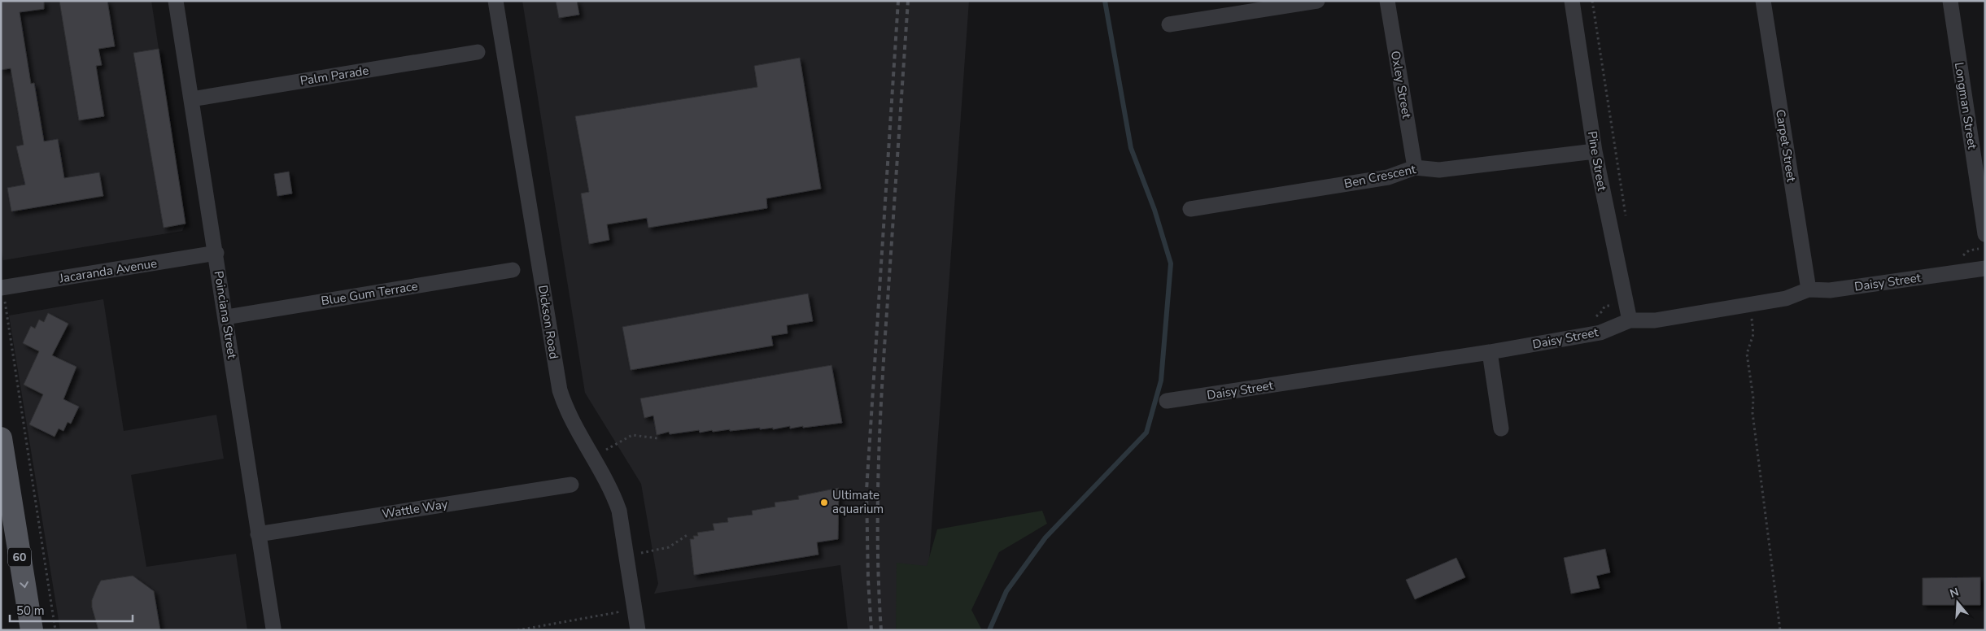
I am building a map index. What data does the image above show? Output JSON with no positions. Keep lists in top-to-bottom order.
{
  "streets": {
    "main road": ["60"],
    "street": [
      "Palm Parade",
      "Oxley Street",
      "Longman Street",
      "Carpet Street",
      "Pine Street",
      "Ben Crescent",
      "Jacaranda Avenue",
      "Daisy Street",
      "Blue Gum Terrace",
      "Poinciana Street",
      "Dickson Road",
      "Wattle Way"
    ]
  },
  "crossings": [
    ["Palm Parade", "Poinciana Street"],
    ["Oxley Street", "Ben Crescent"],
    ["Carpet Street", "Daisy Street"],
    ["Pine Street", "Ben Crescent"],
    ["Pine Street", "Daisy Street"],
    ["Jacaranda Avenue", "Poinciana Street"],
    ["Blue Gum Terrace", "Poinciana Street"],
    ["Poinciana Street", "Wattle Way"]
  ],
  "places": ["Ultimate aquarium"],
  "scale_bar": "50 m",
  "north": "top"
}
